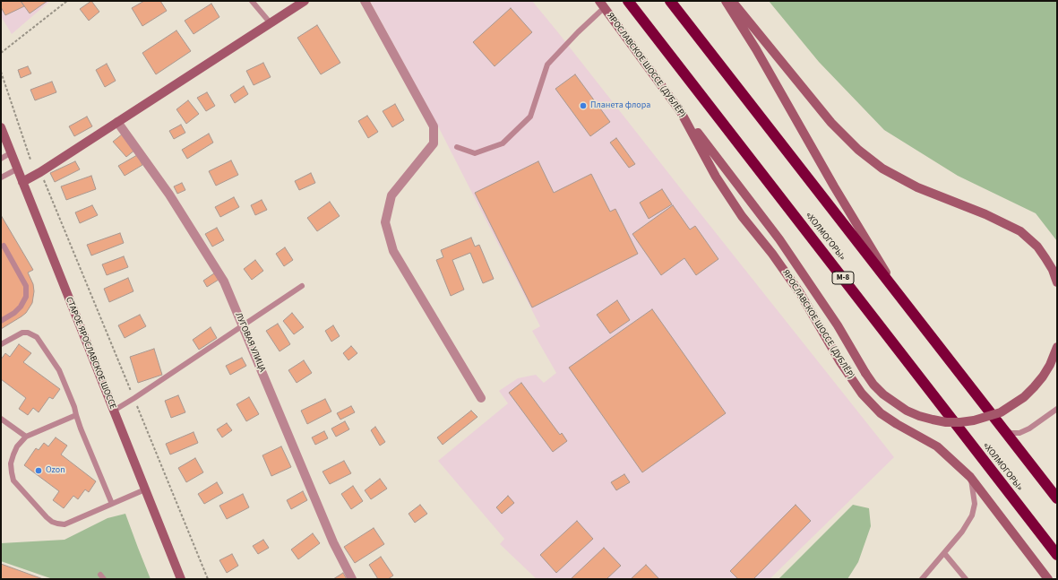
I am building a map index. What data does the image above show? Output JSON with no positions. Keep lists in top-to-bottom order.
{
  "streets": {
    "highway": ["«ХОЛМОГОРЫ»", "М-8"],
    "street": ["ЯРОСЛАВСКОЕ ШОССЕ (ДУБЛЁР)", "ЛУГОВАЯ УЛИЦА", "СТАРОЕ ЯРОСЛАВСКОЕ ШОССЕ"]
  },
  "places": ["Планета флора", "Ozon"]
}
